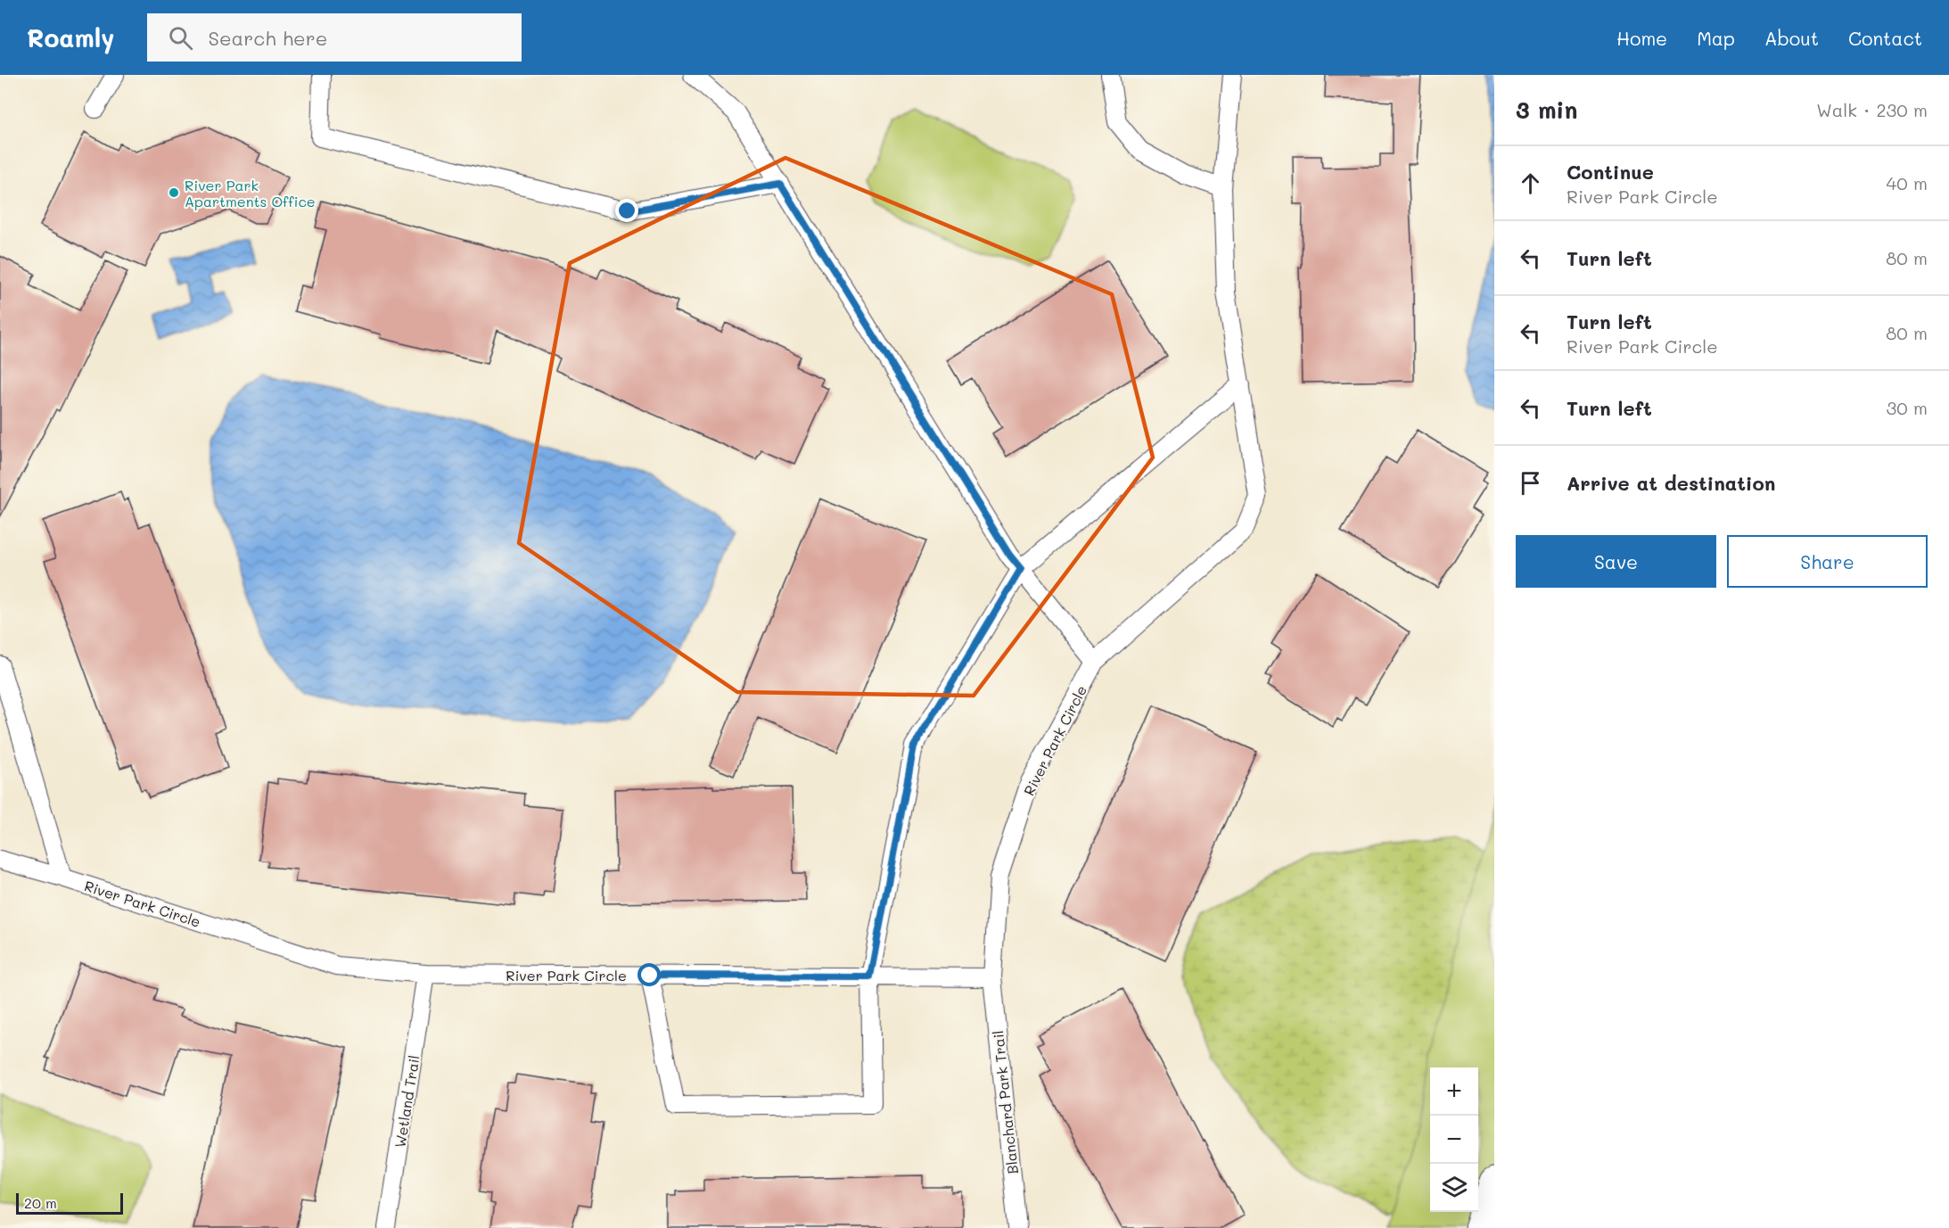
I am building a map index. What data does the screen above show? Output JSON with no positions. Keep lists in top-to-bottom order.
{
  "streets": {
    "lane": ["River Park Circle", "Wetland Trail", "Blanchard Park Trail"]
  },
  "crossings": [
    ["River Park Circle", "Wetland Trail"],
    ["River Park Circle", "Blanchard Park Trail"]
  ],
  "places": ["River Park Apartments Office"],
  "scale_bar": "20 m",
  "page": {
    "header": "Roamly",
    "search": "Search here",
    "nav": [
      "Home",
      "Map",
      "About",
      "Contact"
    ],
    "heading": ["3 min", "Walk · 230 m"],
    "list": [
      ["Continue", "River Park Circle", "40 m"],
      ["Turn left", "80 m"],
      ["Turn left", "River Park Circle", "80 m"],
      ["Turn left", "30 m"],
      "Arrive at destination"
    ],
    "buttons": ["Save", "Share"],
    "map_buttons": ["+", "−"],
    "scale": "20 m"
  }
}
